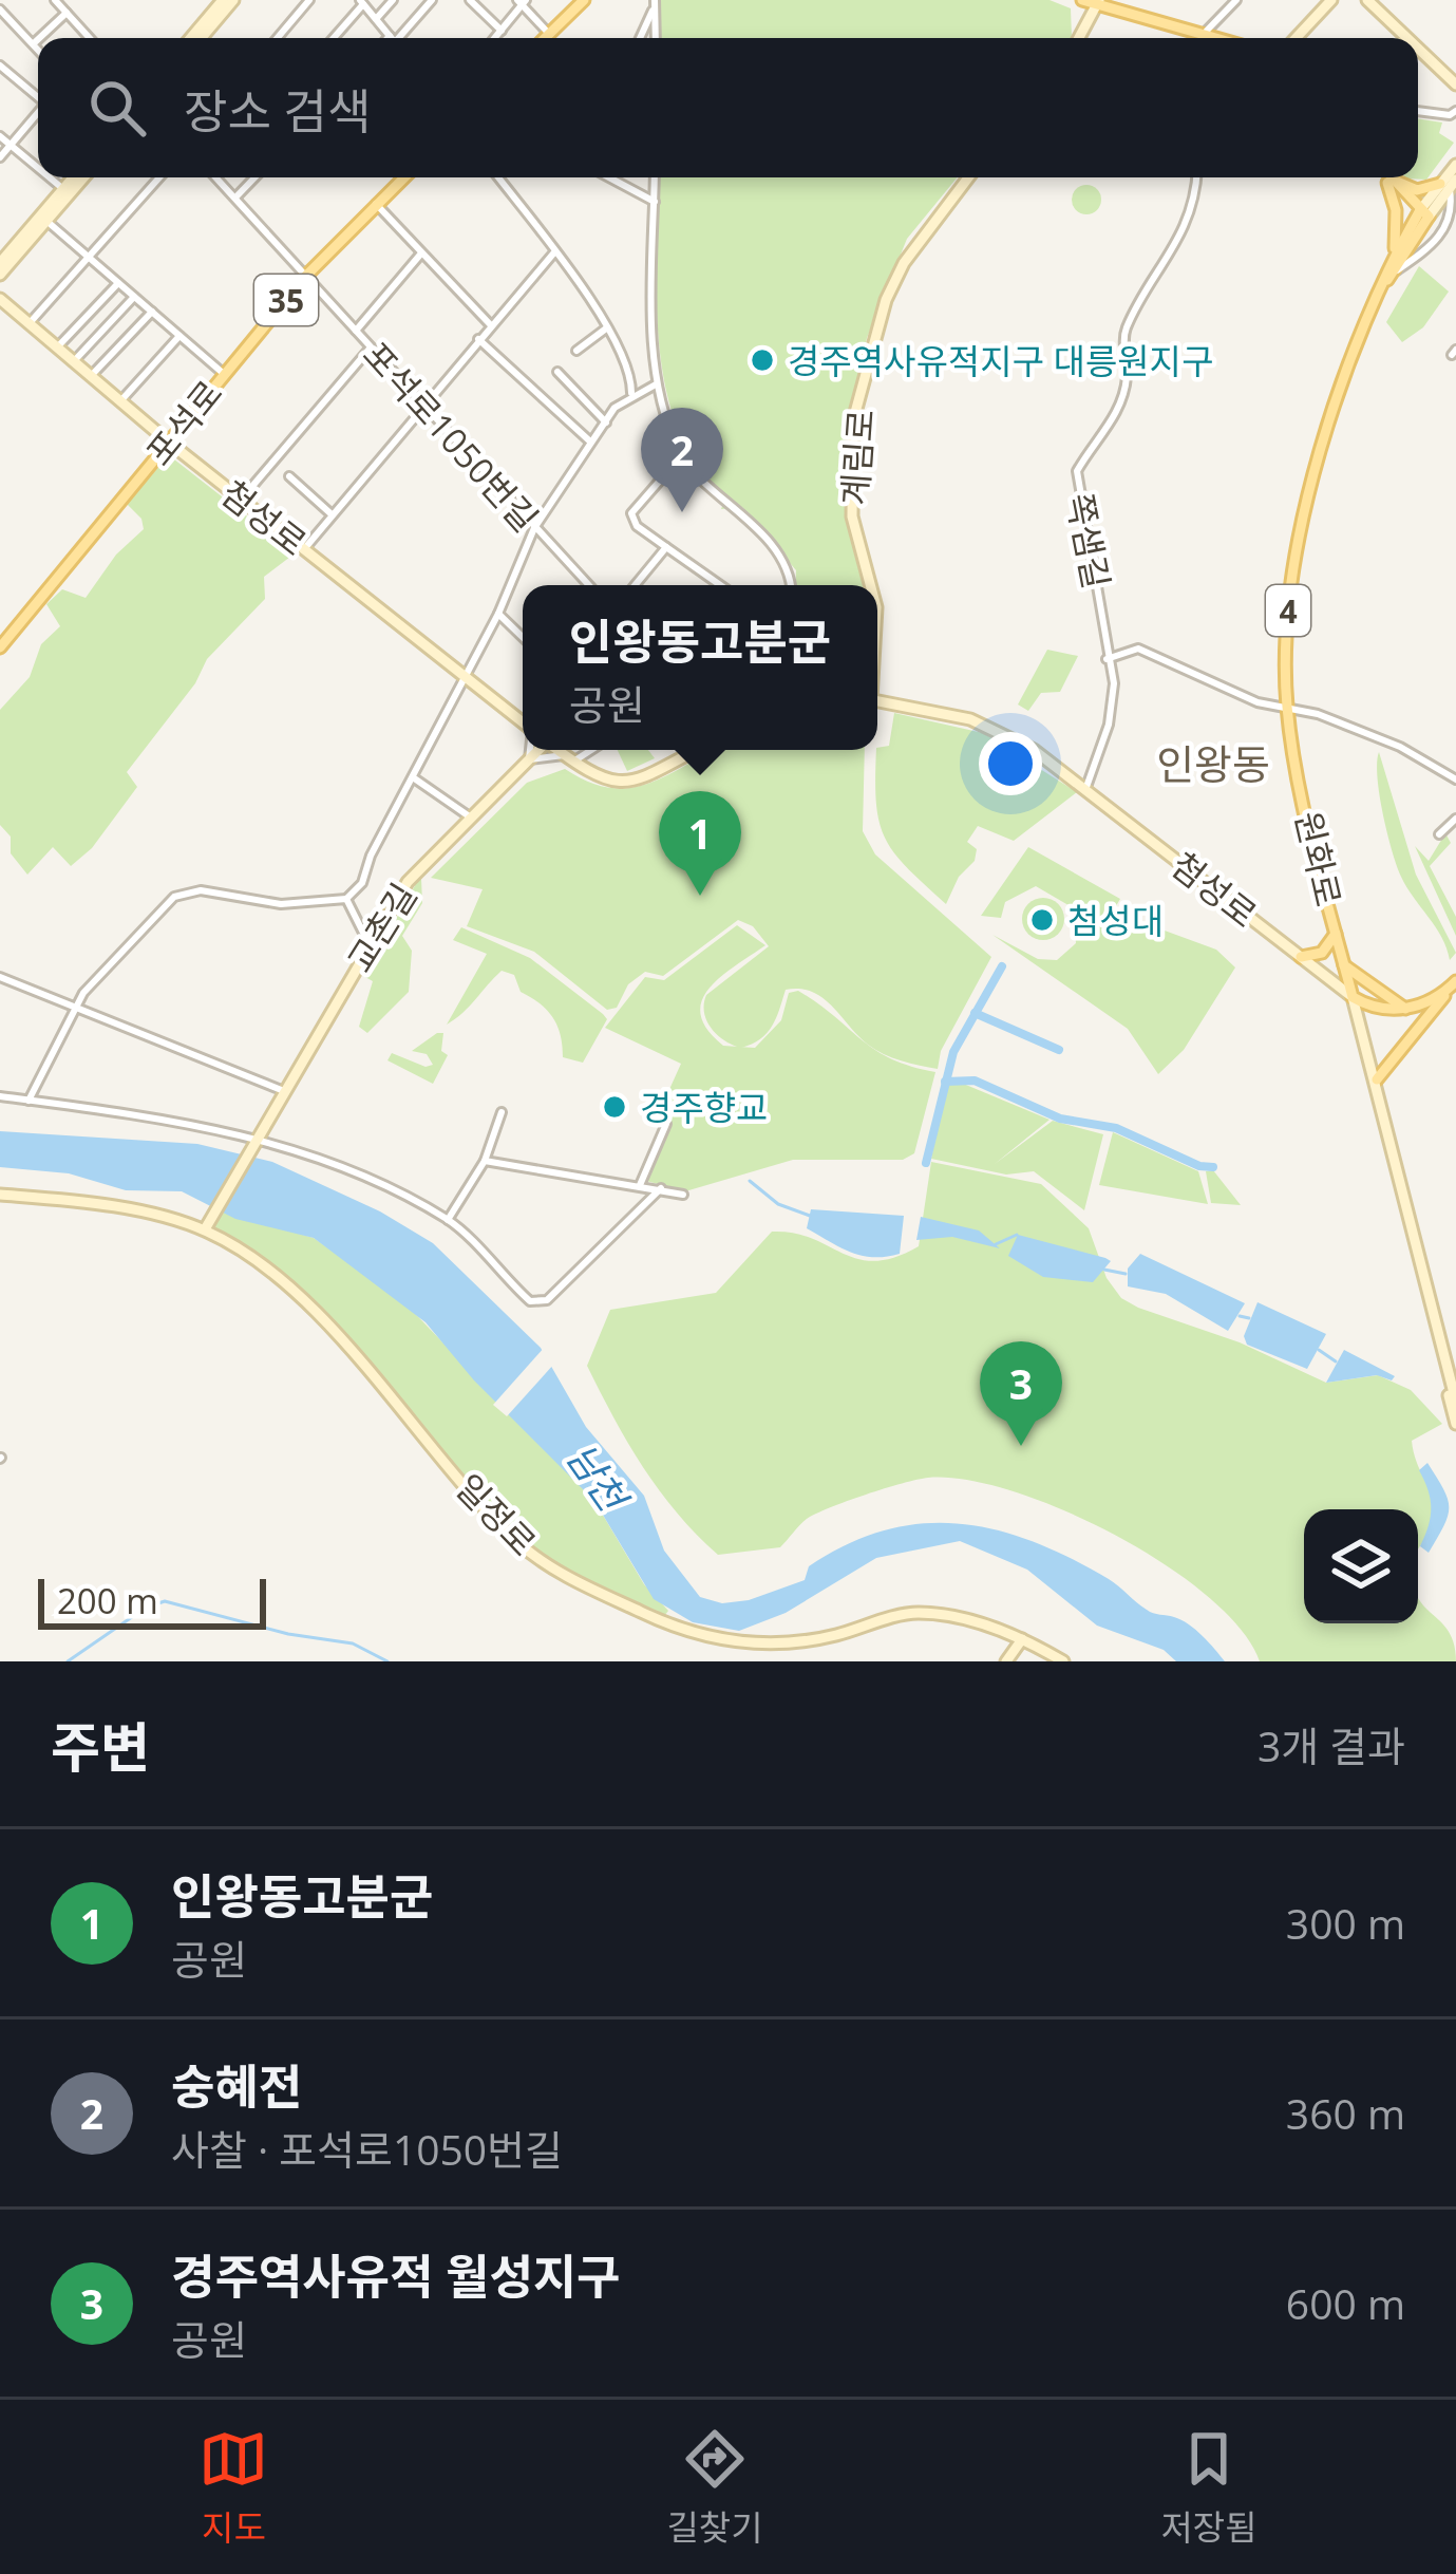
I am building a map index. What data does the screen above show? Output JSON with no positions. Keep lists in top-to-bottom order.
{
  "streets": {
    "main road": [
      "35",
      "포석로",
      "4",
      "원화로"
    ],
    "street": [
      "포석로1050번길",
      "계림로",
      "첨성로",
      "쪽샘길",
      "교촌길",
      "일정로"
    ]
  },
  "crossings": [
    ["포석로", "포석로1050번길"],
    ["포석로", "첨성로"],
    ["첨성로", "쪽샘길"],
    ["첨성로", "원화로"],
    ["교촌길", "일정로"]
  ],
  "districts": ["인왕동"],
  "water": ["남천"],
  "places": ["경주역사유적지구 대릉원지구", "첨성대", "경주향교"],
  "scale_bar": "200 m",
  "page": {
    "search": "장소 검색",
    "pins": ["2", "1", "3"],
    "popup": ["인왕동고분군", "공원"],
    "scale": "200 m",
    "heading": ["주변", "3개 결과"],
    "list": [
      {
        "mark": "1",
        "name": "인왕동고분군",
        "note": "공원",
        "value": "300 m"
      },
      {
        "mark": "2",
        "name": "숭혜전",
        "note": "사찰 · 포석로1050번길",
        "value": "360 m"
      },
      {
        "mark": "3",
        "name": "경주역사유적 월성지구",
        "note": "공원",
        "value": "600 m"
      }
    ],
    "nav": ["지도", "길찾기", "저장됨"]
  }
}
